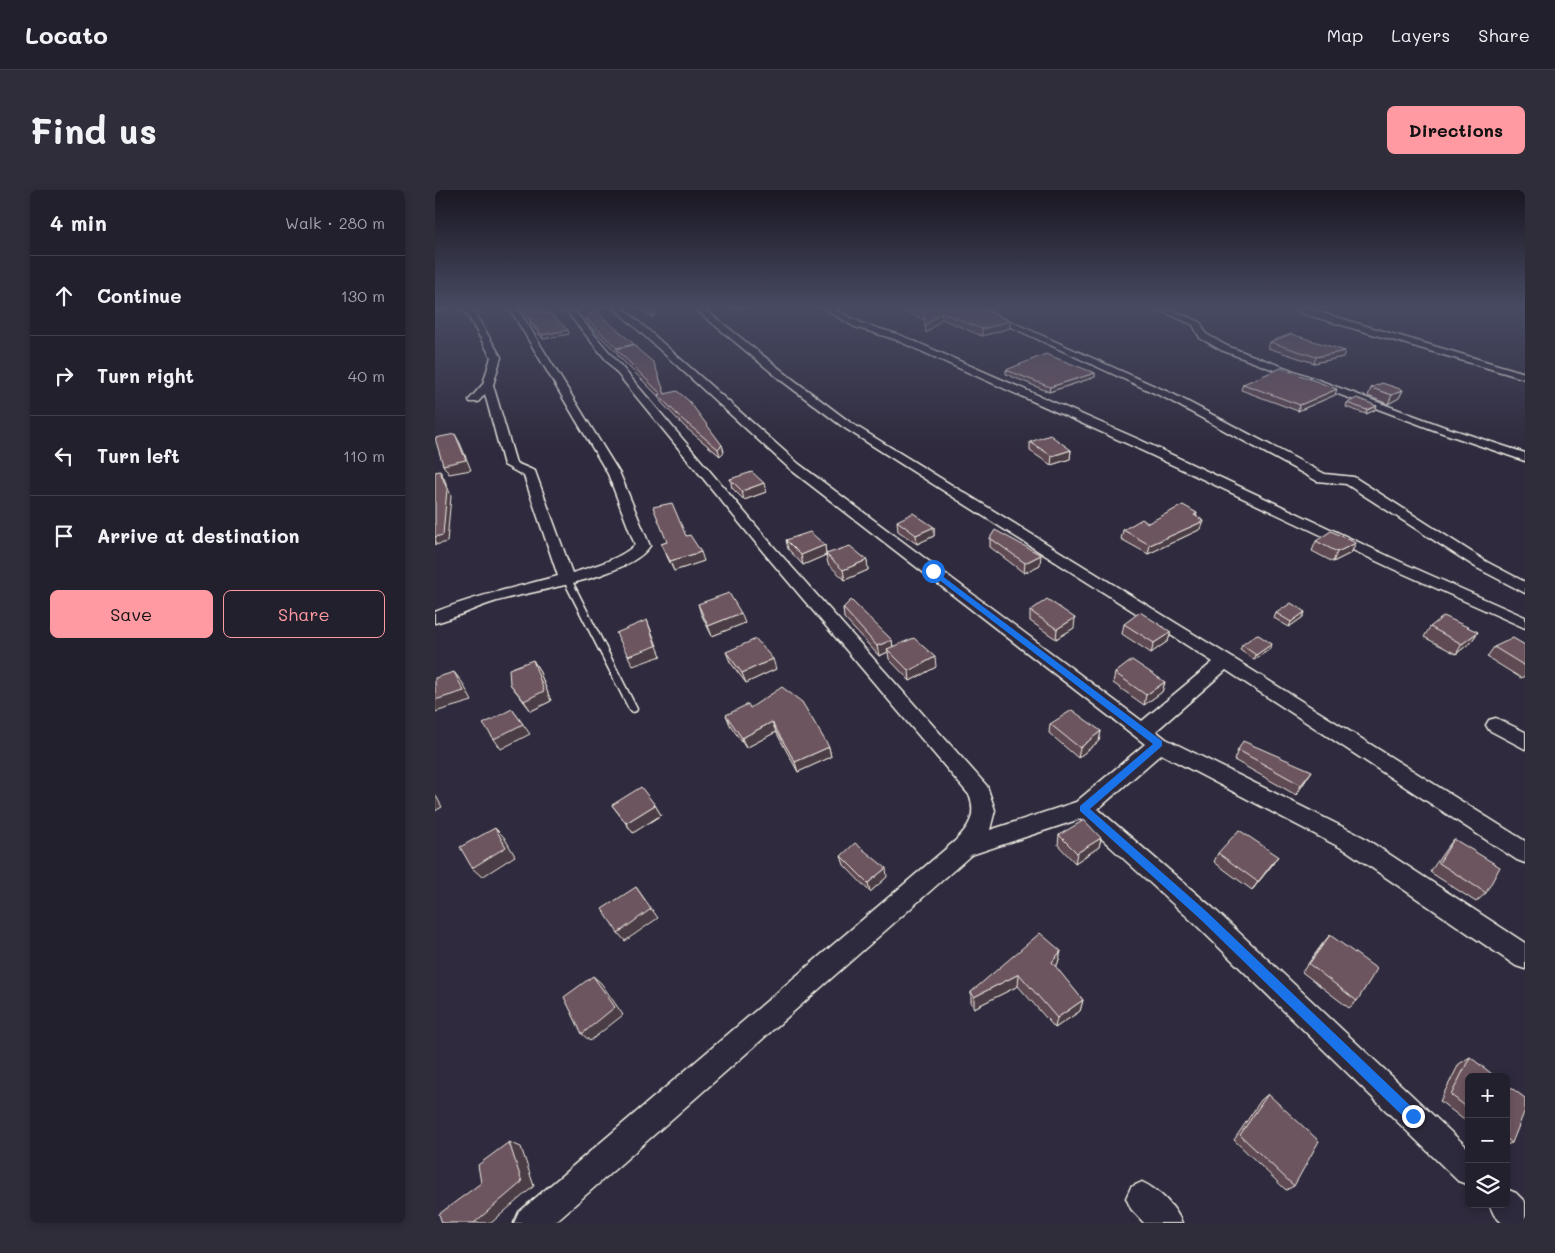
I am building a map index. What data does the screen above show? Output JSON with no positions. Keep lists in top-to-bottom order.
{
  "page": {
    "header": "Locato",
    "nav": ["Map", "Layers", "Share"],
    "buttons": [
      "Directions",
      ["Save", "Share"]
    ],
    "title": "Find us",
    "heading": ["4 min", "Walk · 280 m"],
    "list": [
      ["Continue", "130 m"],
      ["Turn right", "40 m"],
      ["Turn left", "110 m"],
      "Arrive at destination"
    ],
    "map_buttons": ["+", "−"]
  }
}
